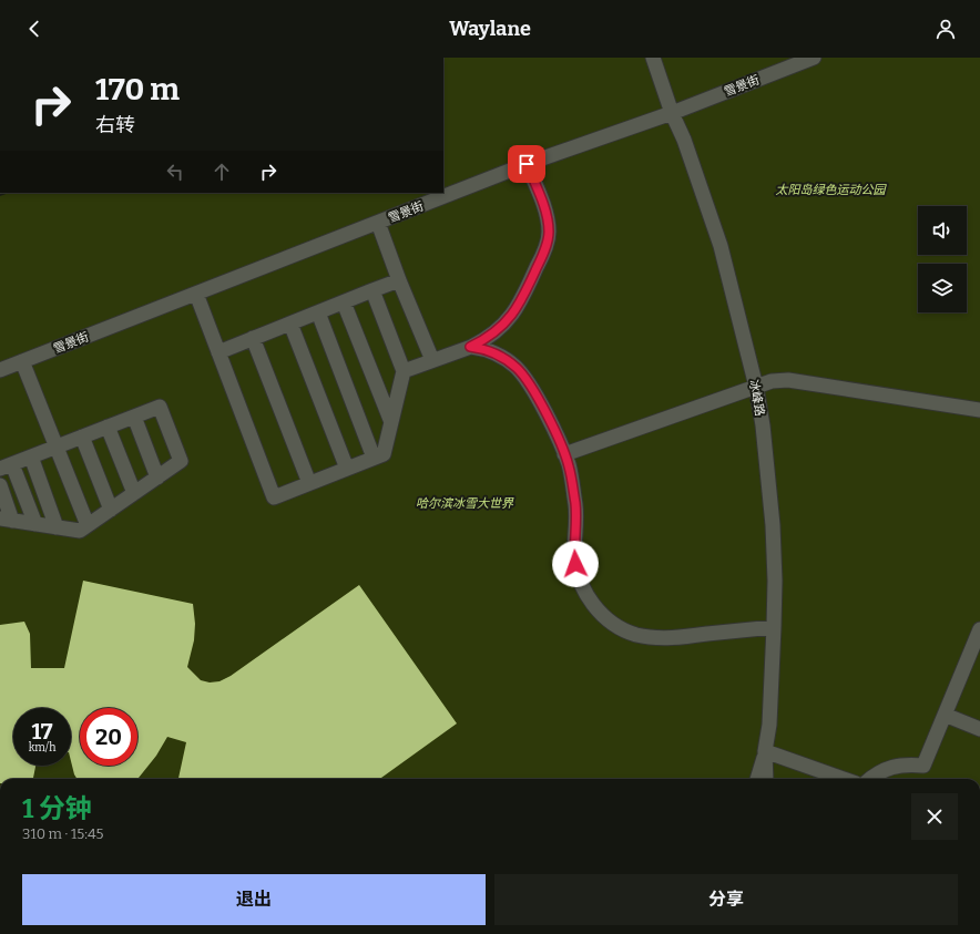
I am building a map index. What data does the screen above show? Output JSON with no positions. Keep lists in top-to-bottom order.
{
  "streets": {
    "street": ["雪景街", "冰峰路"]
  },
  "crossings": [
    ["雪景街", "冰峰路"]
  ],
  "parks": ["太阳岛绿色运动公园", "哈尔滨冰雪大世界"],
  "page": {
    "header": "Waylane",
    "turn": ["170 m", "右转"],
    "speed": "17 km/h",
    "limit": "20",
    "heading": ["1 分钟", "310 m · 15:45"],
    "buttons": ["退出", "分享"]
  }
}
